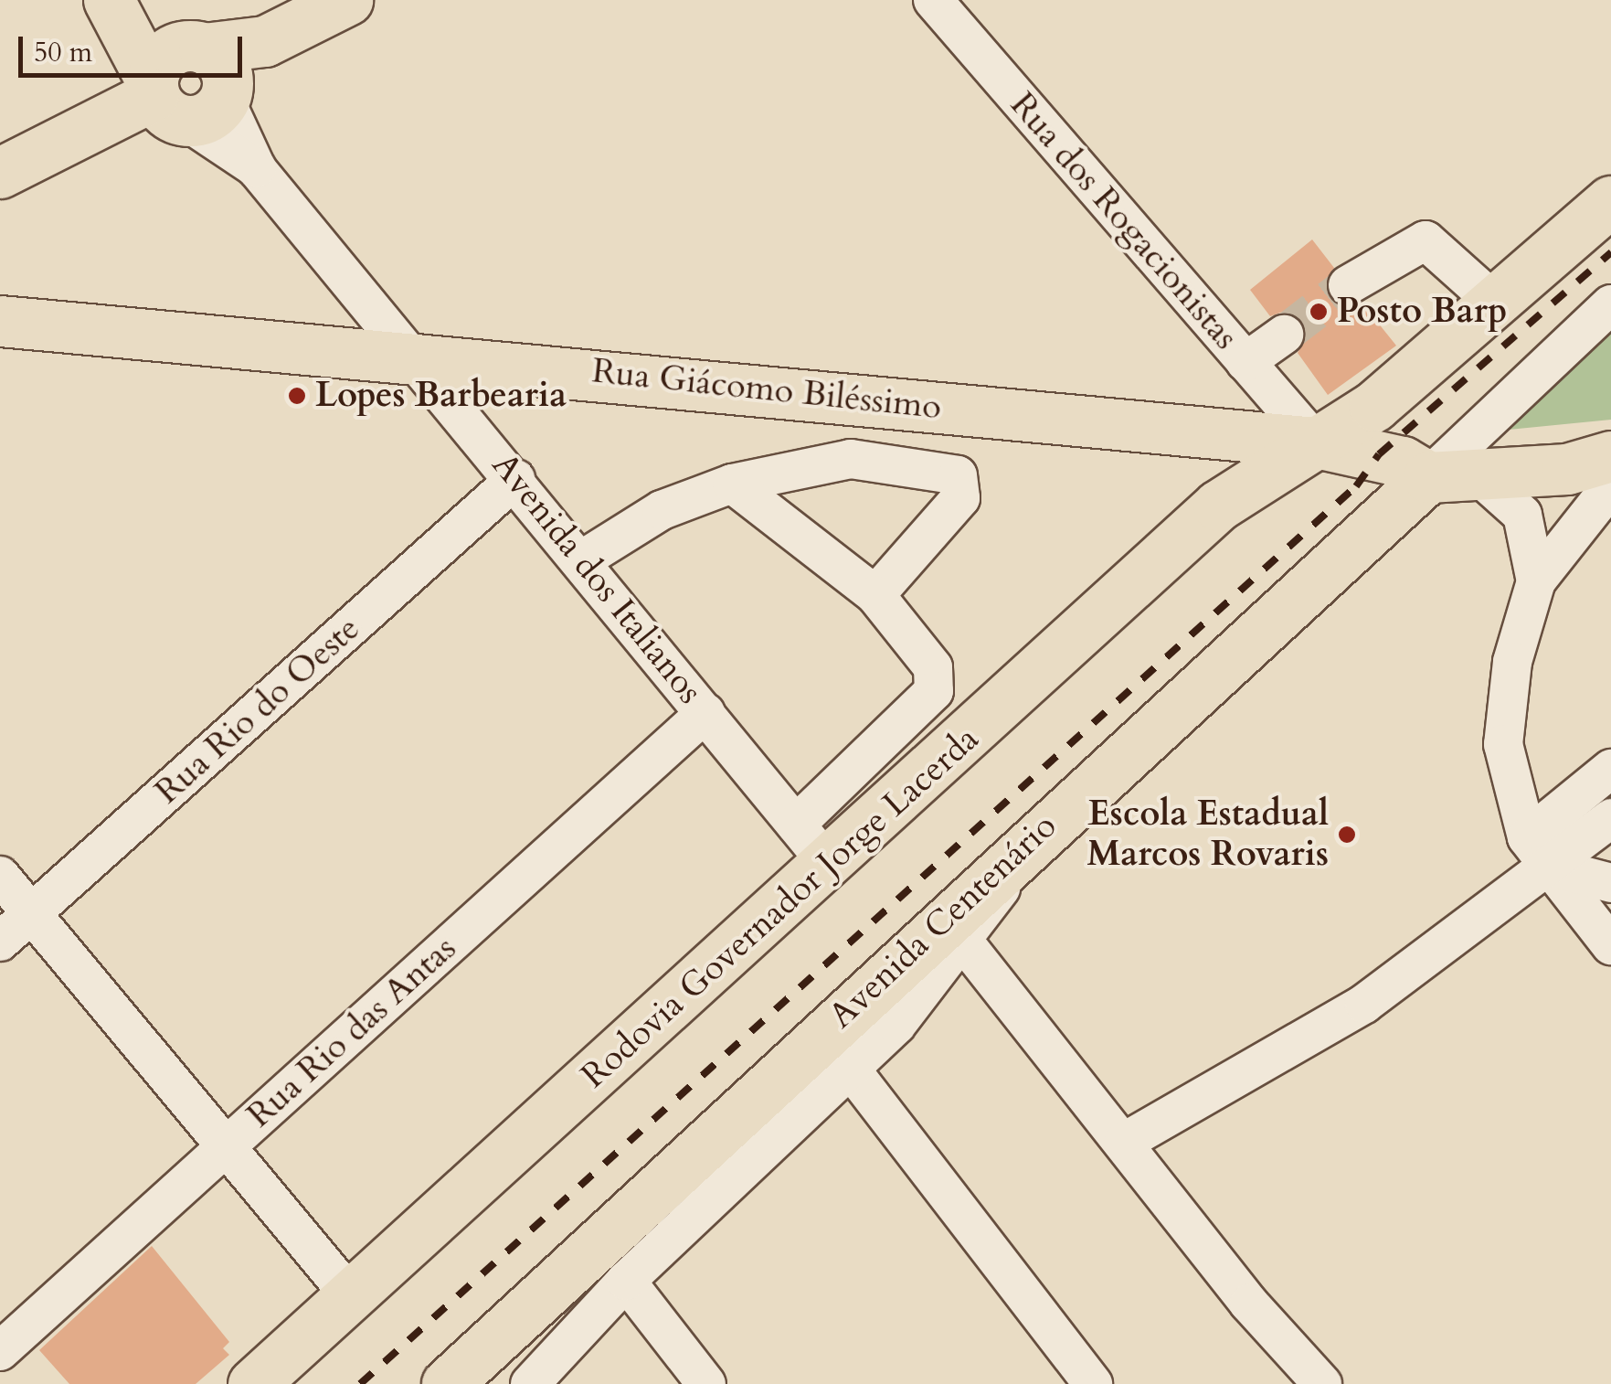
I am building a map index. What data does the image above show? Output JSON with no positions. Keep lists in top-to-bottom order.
{
  "streets": {
    "main road": [
      "Rua Giácomo Biléssimo",
      "Avenida dos Italianos",
      "Rodovia Governador Jorge Lacerda",
      "Avenida Centenário"
    ],
    "street": ["Rua dos Rogacionistas", "Rua Rio do Oeste", "Rua Rio das Antas"]
  },
  "crossings": [
    ["Rua dos Rogacionistas", "Rua Giácomo Biléssimo"],
    ["Rua dos Rogacionistas", "Rodovia Governador Jorge Lacerda"],
    ["Rua Giácomo Biléssimo", "Avenida dos Italianos"],
    ["Rua Giácomo Biléssimo", "Rodovia Governador Jorge Lacerda"],
    ["Rua Giácomo Biléssimo", "Avenida Centenário"],
    ["Avenida dos Italianos", "Rua Rio do Oeste"],
    ["Avenida dos Italianos", "Rodovia Governador Jorge Lacerda"],
    ["Avenida dos Italianos", "Rua Rio das Antas"]
  ],
  "places": ["Posto Barp", "Lopes Barbearia", "Escola Estadual Marcos Rovaris"],
  "scale_bar": "50 m"
}
